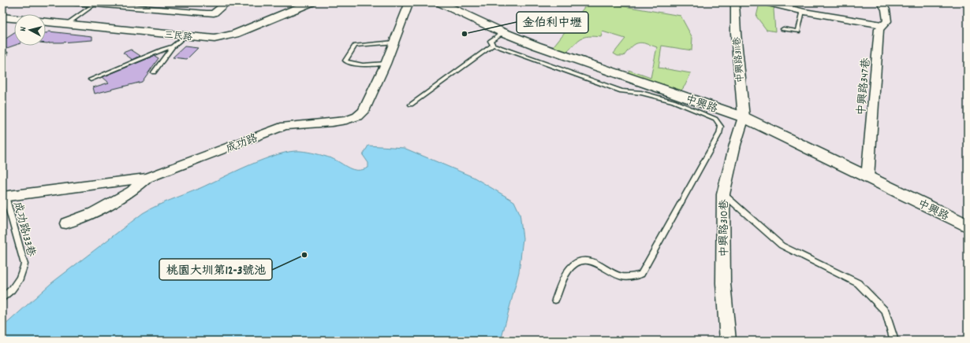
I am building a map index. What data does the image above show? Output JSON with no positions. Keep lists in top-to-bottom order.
{
  "streets": {
    "street": [
      "三民路",
      "中興路311巷",
      "中興路347巷",
      "中興路",
      "成功路",
      "中興路310巷"
    ],
    "lane": ["成功路133巷"]
  },
  "crossings": [
    ["中興路311巷", "中興路"],
    ["中興路311巷", "中興路310巷"],
    ["中興路347巷", "中興路"],
    ["中興路", "中興路310巷"],
    ["成功路", "成功路133巷"]
  ],
  "places": ["金伯利中壢", "桃園大圳第12-3號池"],
  "north": "left"
}
